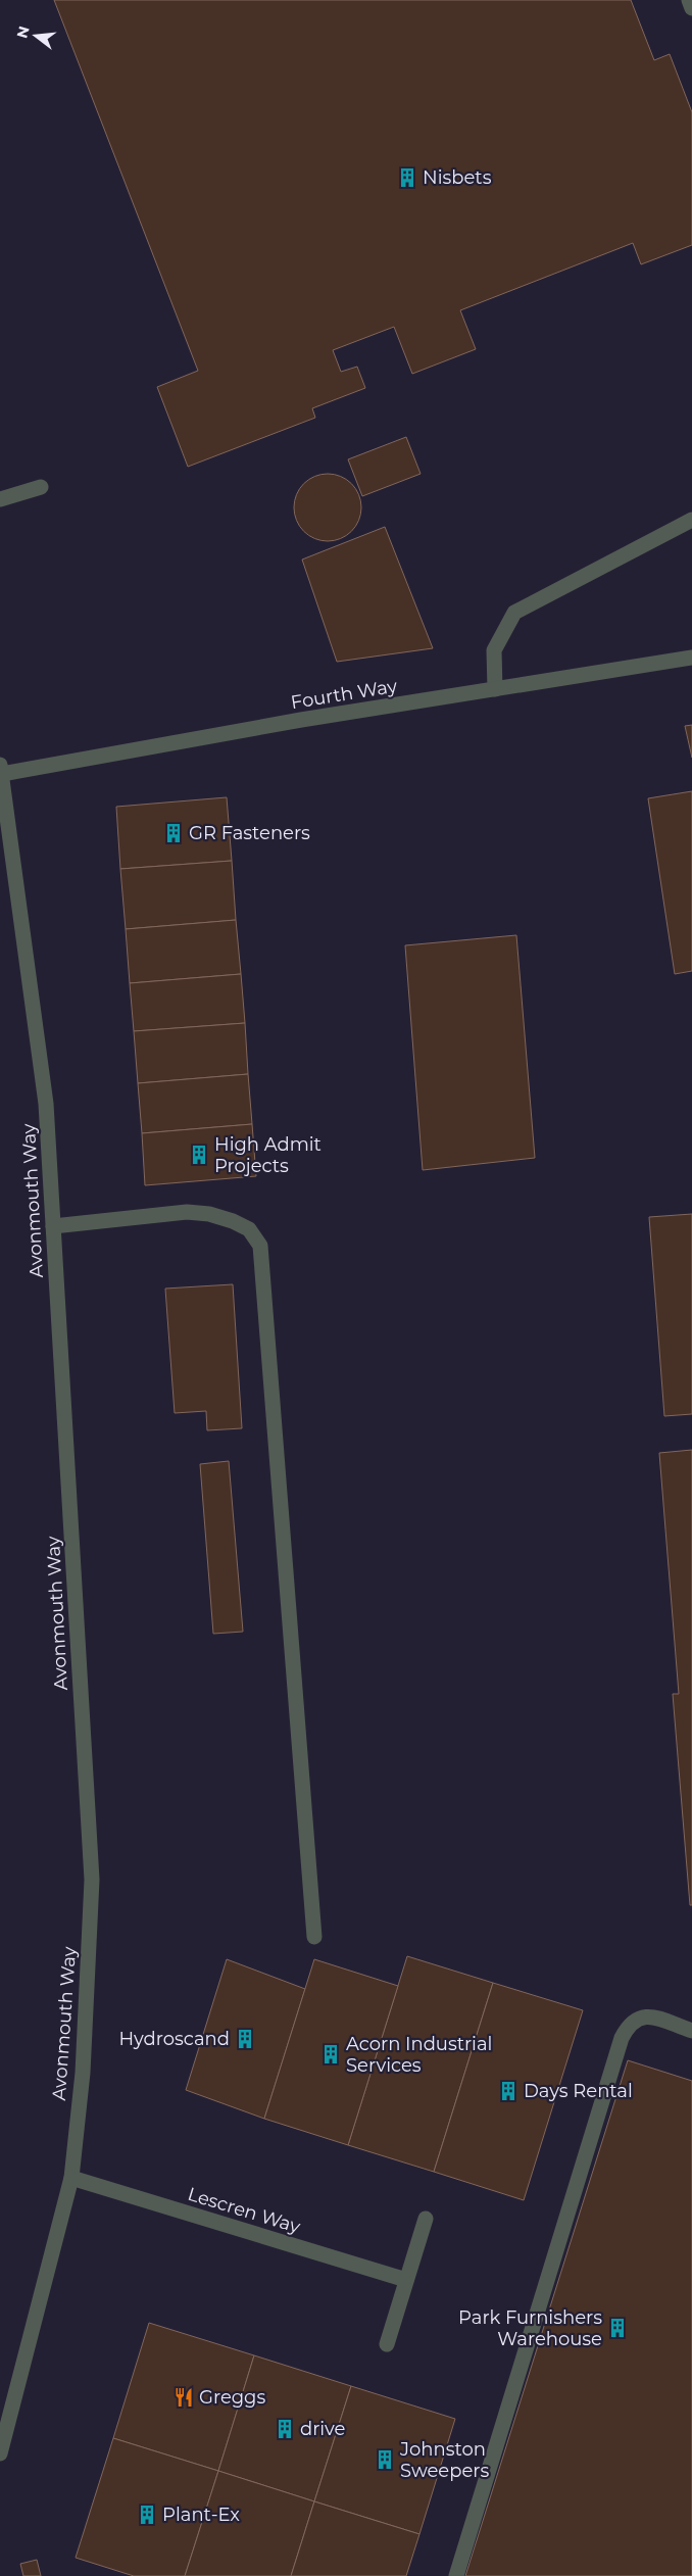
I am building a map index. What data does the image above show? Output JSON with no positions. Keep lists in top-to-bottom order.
{
  "streets": {
    "street": ["Fourth Way", "Avonmouth Way", "Lescren Way"]
  },
  "crossings": [
    ["Fourth Way", "Avonmouth Way"],
    ["Avonmouth Way", "Lescren Way"]
  ],
  "places": {
    "building": [
      "Nisbets",
      "GR Fasteners",
      "High Admit Projects",
      "Hydroscand",
      "Acorn Industrial Services",
      "Days Rental",
      "Park Furnishers Warehouse",
      "drive",
      "Johnston Sweepers",
      "Plant-Ex"
    ],
    "restaurant": ["Greggs"]
  },
  "north": "left"
}
